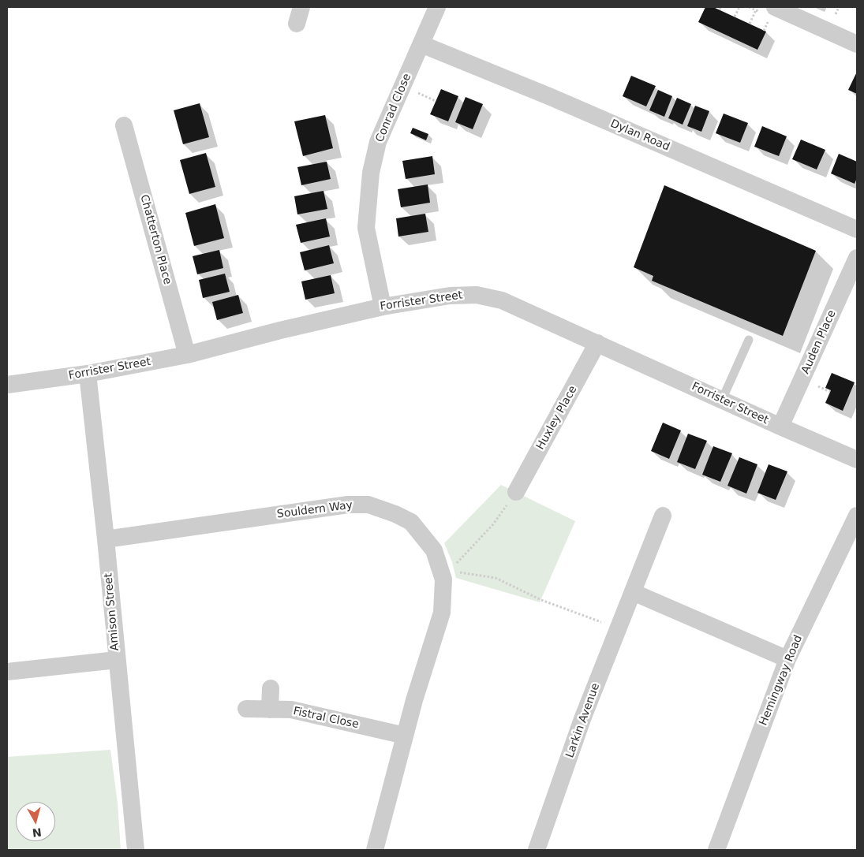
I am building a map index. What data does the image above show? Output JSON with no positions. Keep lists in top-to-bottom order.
{
  "streets": {
    "street": [
      "Conrad Close",
      "Dylan Road",
      "Chatterton Place",
      "Forrister Street",
      "Auden Place",
      "Huxley Place",
      "Souldern Way",
      "Amison Street",
      "Hemingway Road",
      "Fistral Close",
      "Larkin Avenue"
    ]
  },
  "crossings": [
    ["Conrad Close", "Dylan Road"],
    ["Conrad Close", "Forrister Street"],
    ["Chatterton Place", "Forrister Street"],
    ["Forrister Street", "Auden Place"],
    ["Forrister Street", "Huxley Place"],
    ["Forrister Street", "Amison Street"],
    ["Souldern Way", "Amison Street"],
    ["Souldern Way", "Fistral Close"]
  ],
  "north": "bottom"
}
